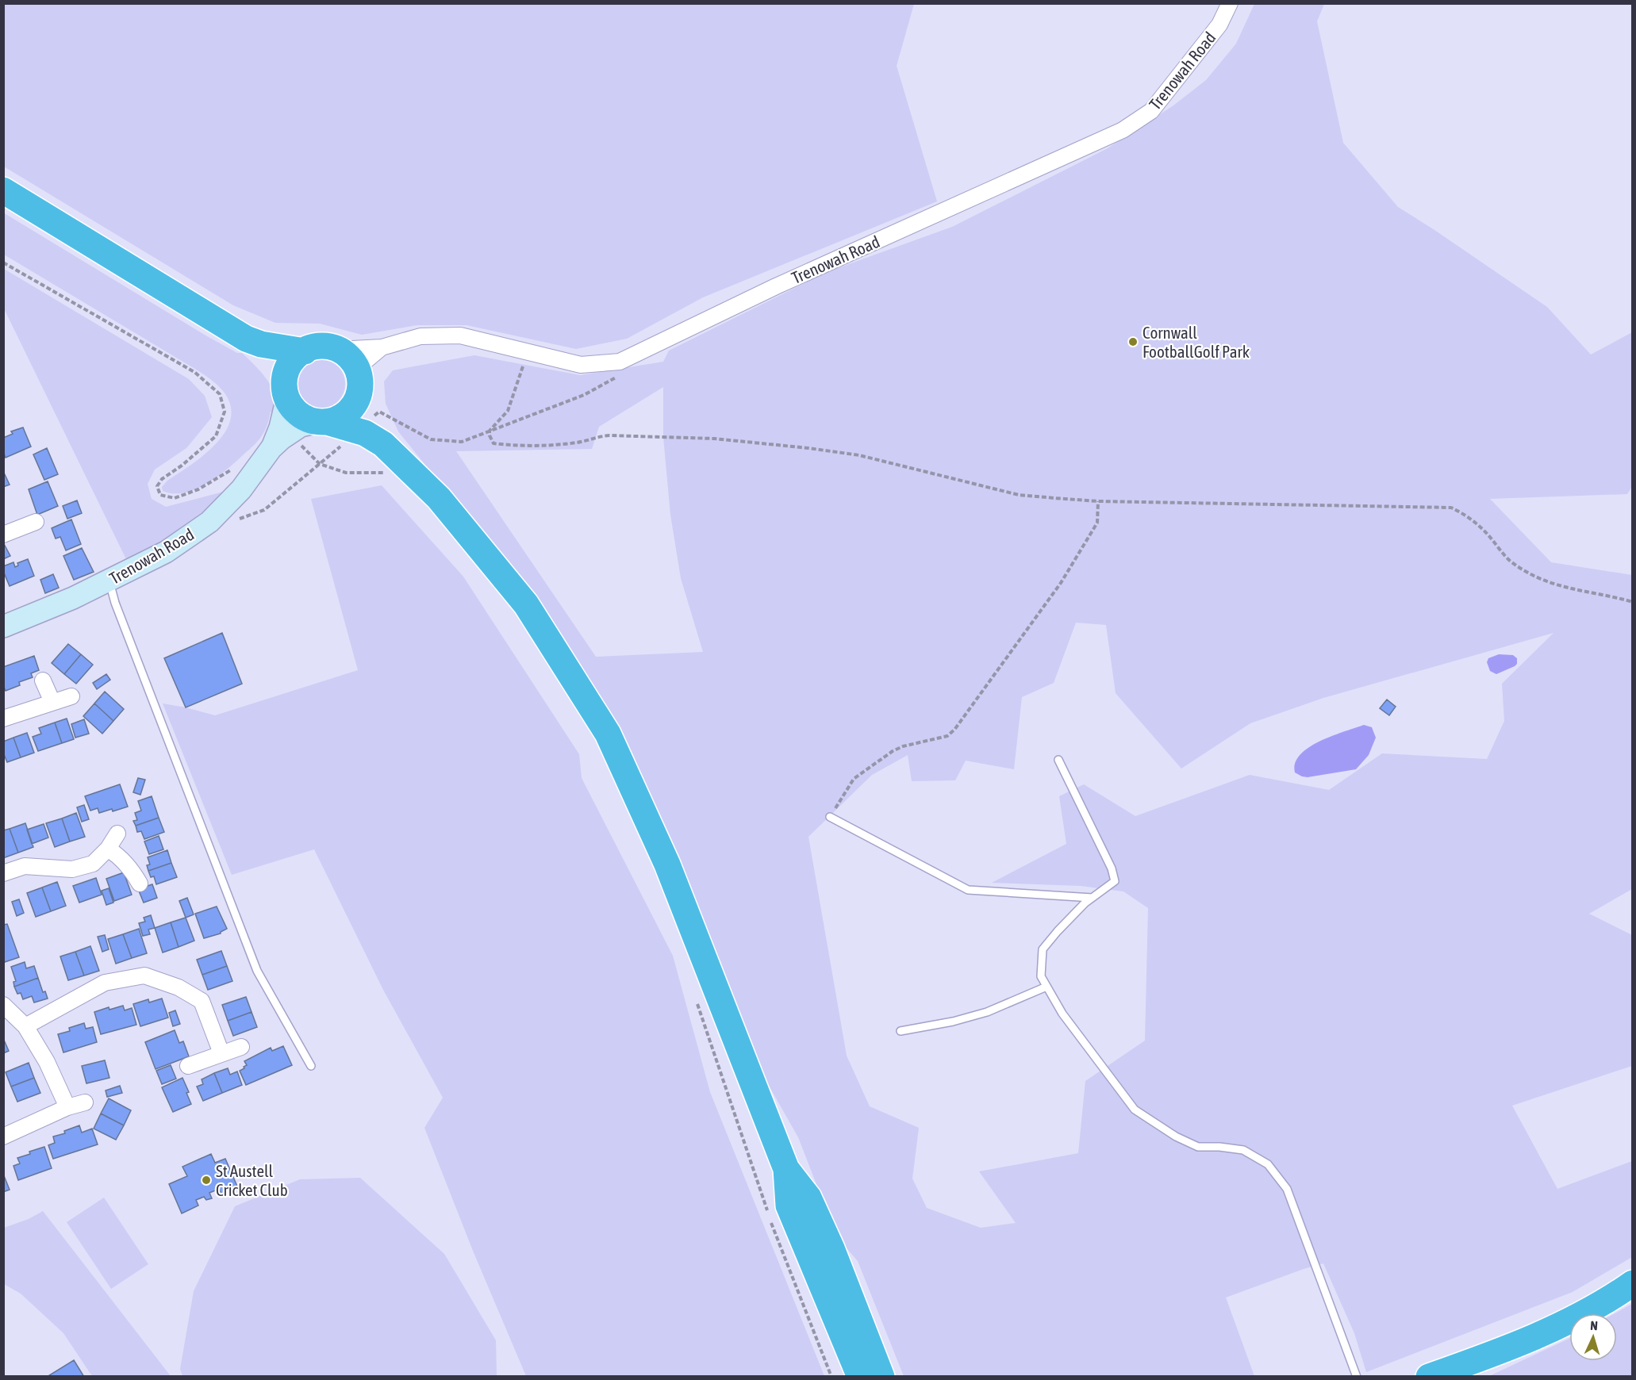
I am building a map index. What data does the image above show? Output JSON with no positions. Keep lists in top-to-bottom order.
{
  "streets": {
    "street": ["Trenowah Road"]
  },
  "places": ["Cornwall FootballGolf Park", "St Austell Cricket Club"],
  "north": "top"
}
